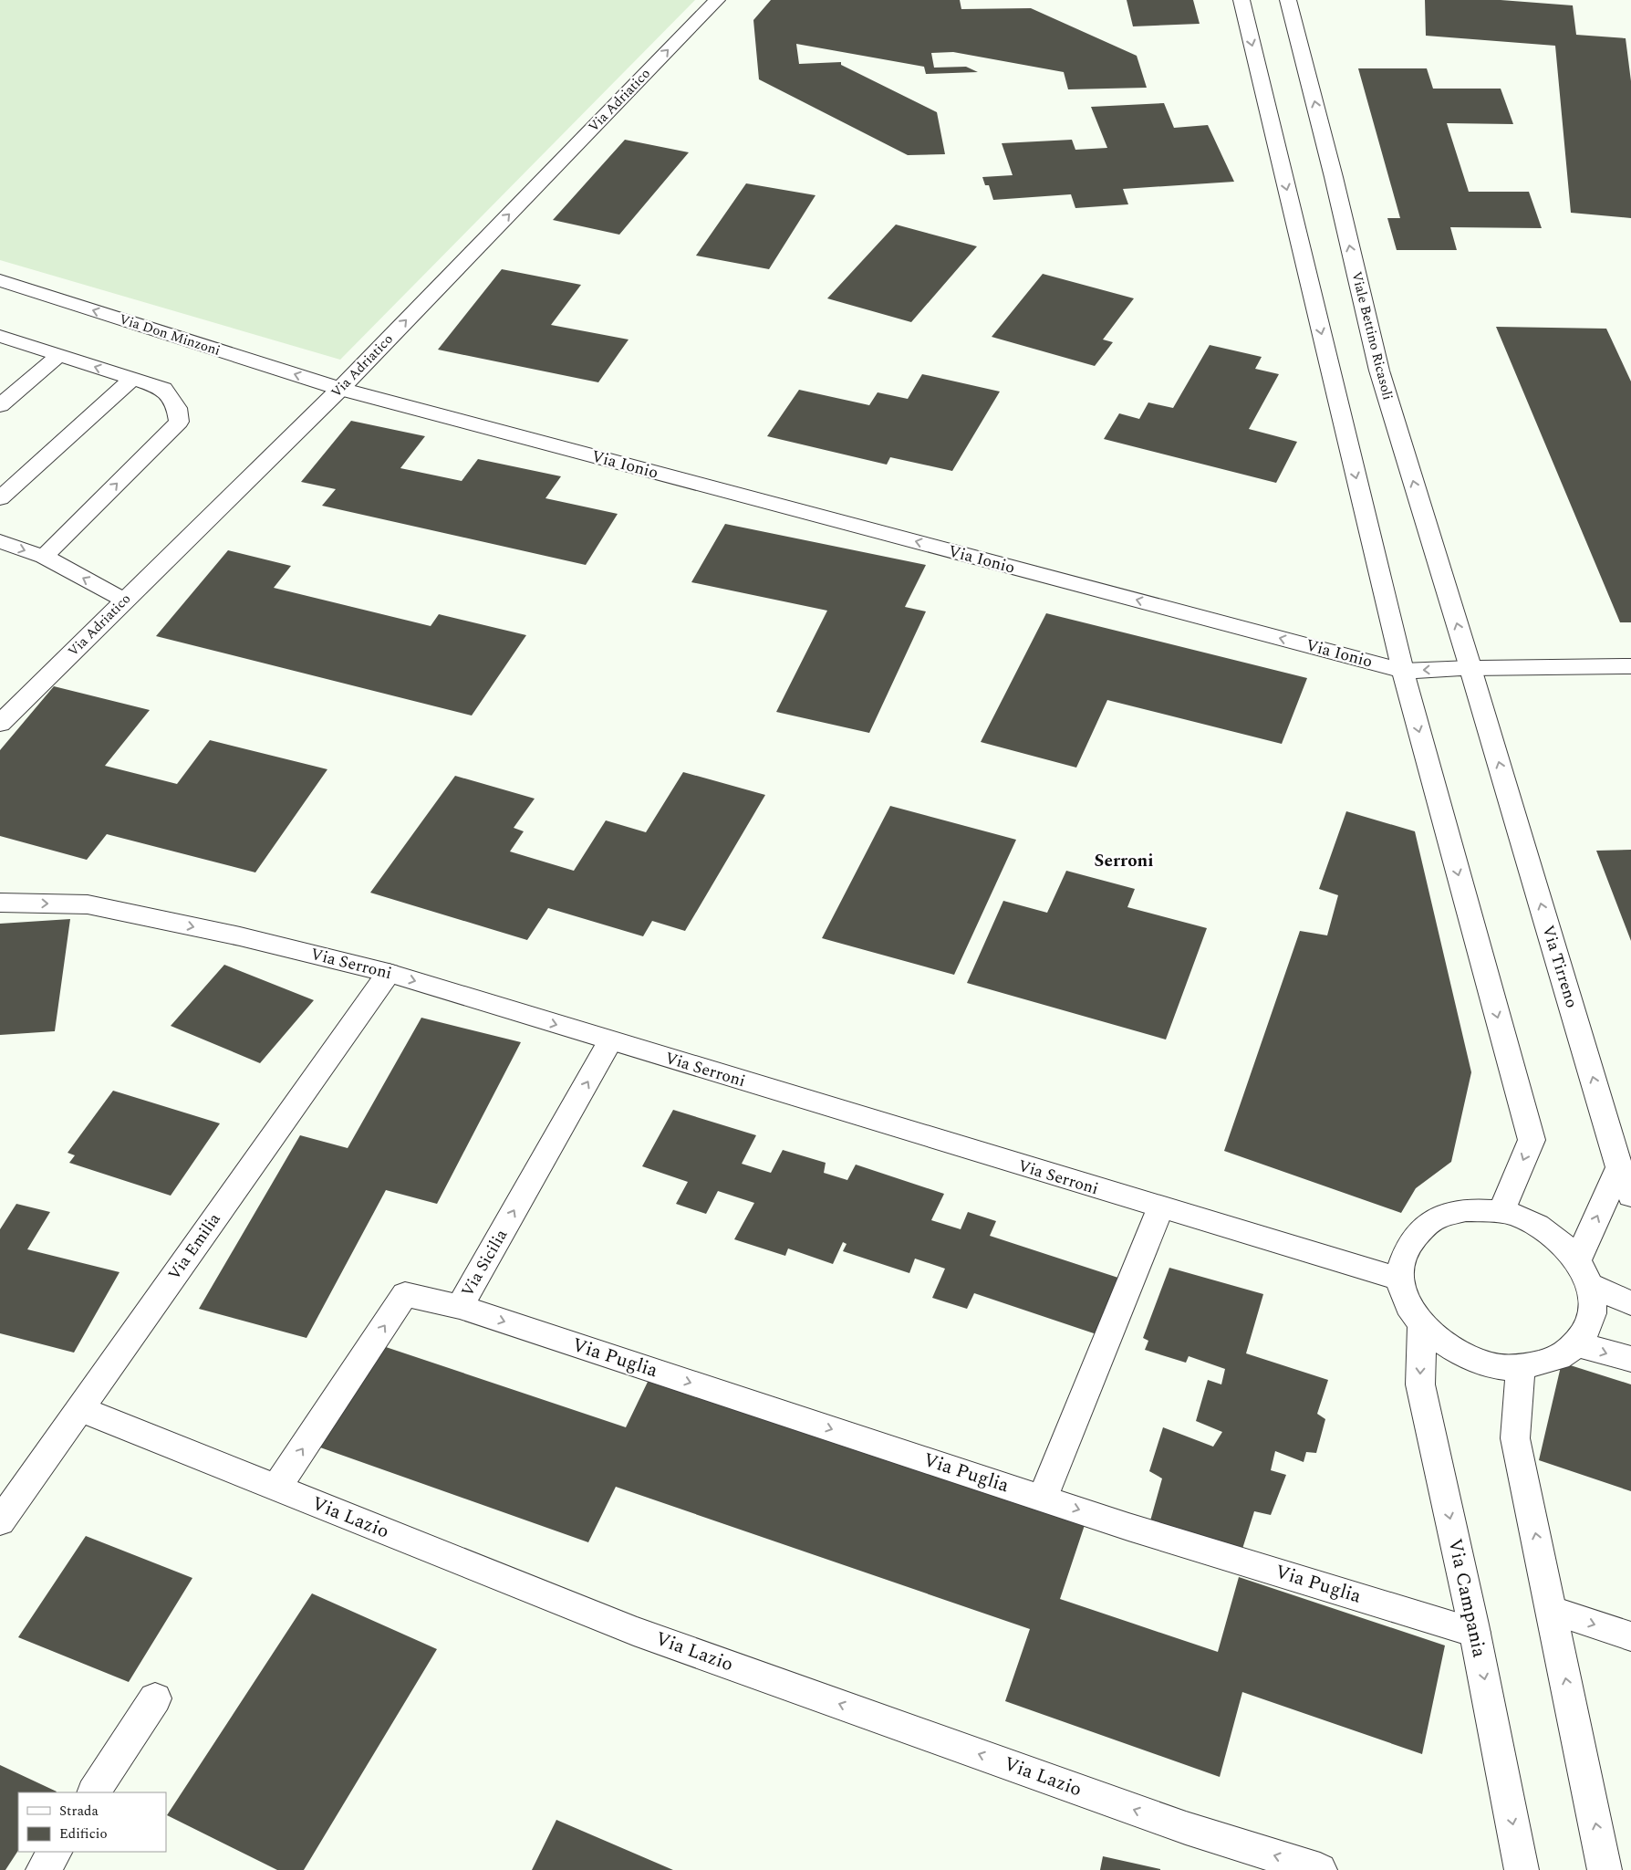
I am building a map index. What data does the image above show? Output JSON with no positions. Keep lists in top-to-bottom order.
{
  "streets": {
    "street": [
      "Via Adriatico",
      "Via Don Minzoni",
      "Viale Bettino Ricasoli",
      "Via Ionio",
      "Via Serroni",
      "Via Tirreno",
      "Via Emilia",
      "Via Sicilia",
      "Via Puglia",
      "Via Lazio",
      "Via Campania"
    ]
  },
  "crossings": [
    ["Via Adriatico", "Via Don Minzoni"],
    ["Via Adriatico", "Via Ionio"],
    ["Via Don Minzoni", "Via Ionio"],
    ["Viale Bettino Ricasoli", "Via Ionio"],
    ["Viale Bettino Ricasoli", "Via Tirreno"],
    ["Via Ionio", "Via Tirreno"],
    ["Via Serroni", "Via Emilia"],
    ["Via Serroni", "Via Sicilia"],
    ["Via Emilia", "Via Lazio"],
    ["Via Sicilia", "Via Puglia"],
    ["Via Sicilia", "Via Lazio"],
    ["Via Puglia", "Via Campania"]
  ],
  "one_way": [
    "Via Adriatico",
    "Via Ionio",
    "Via Serroni",
    "Via Sicilia",
    "Via Puglia",
    "Via Lazio"
  ],
  "districts": ["Serroni"],
  "legend": ["Strada", "Edificio"]
}
